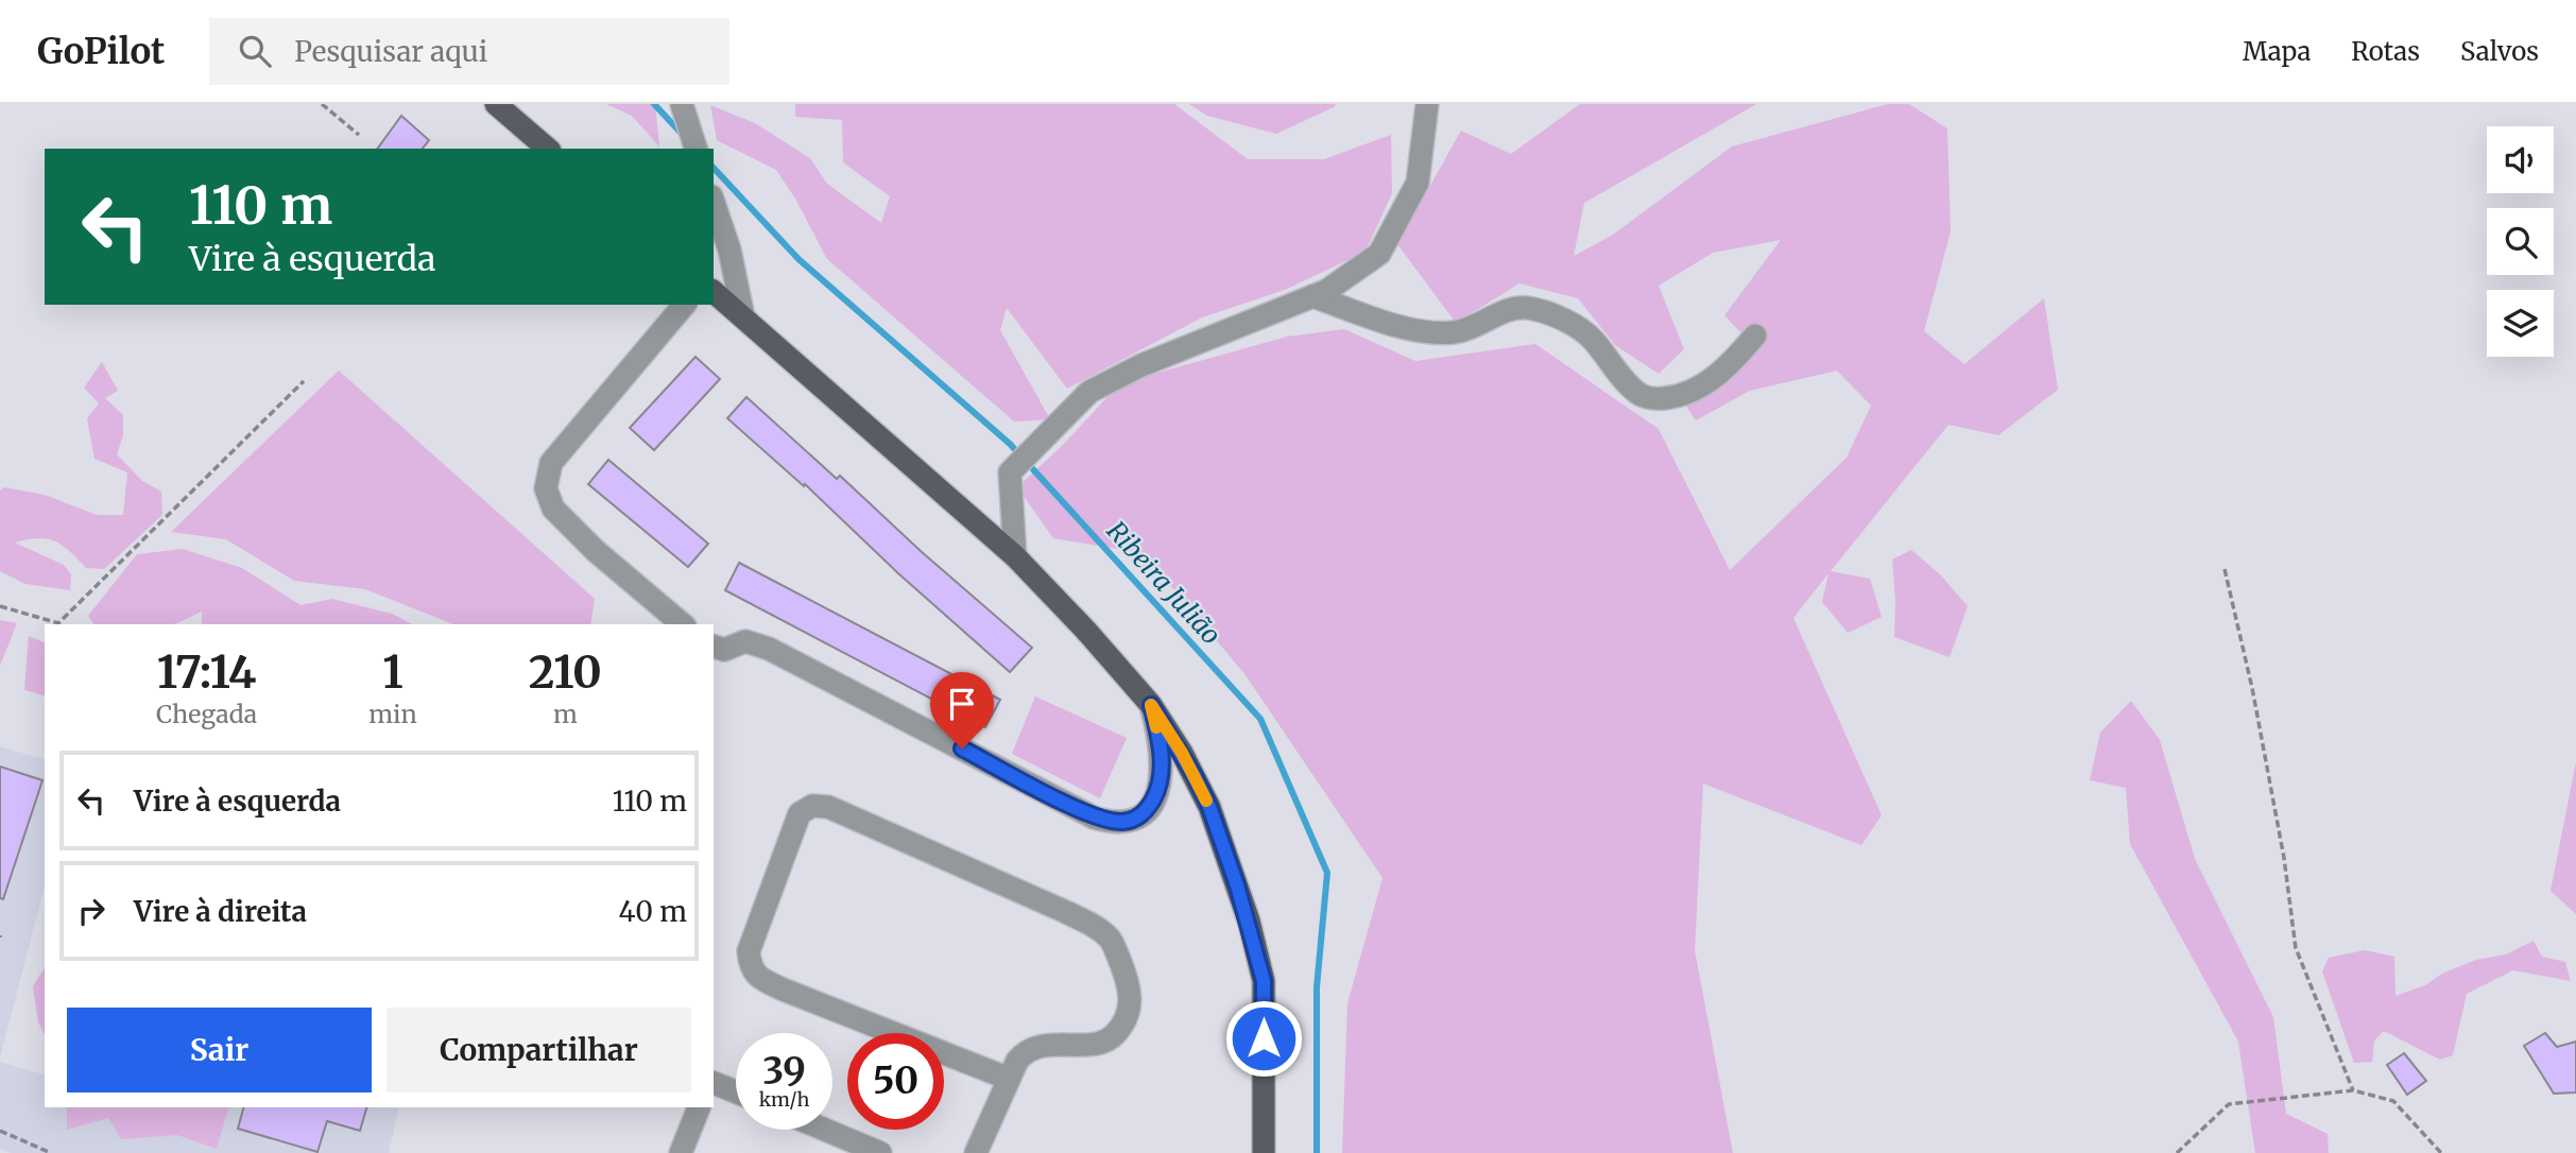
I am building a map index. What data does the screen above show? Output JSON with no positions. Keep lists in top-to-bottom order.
{
  "water": ["Ribeira Julião"],
  "page": {
    "header": "GoPilot",
    "search": "Pesquisar aqui",
    "nav": ["Mapa", "Rotas", "Salvos"],
    "turn": ["110 m", "Vire à esquerda"],
    "eta": [
      "17:14",
      "Chegada",
      "1",
      "min",
      "210",
      "m"
    ],
    "list": [
      {
        "name": "Vire à esquerda",
        "value": "110 m"
      },
      {
        "name": "Vire à direita",
        "value": "40 m"
      }
    ],
    "buttons": ["Sair", "Compartilhar"],
    "speed": "39 km/h",
    "limit": "50"
  }
}
